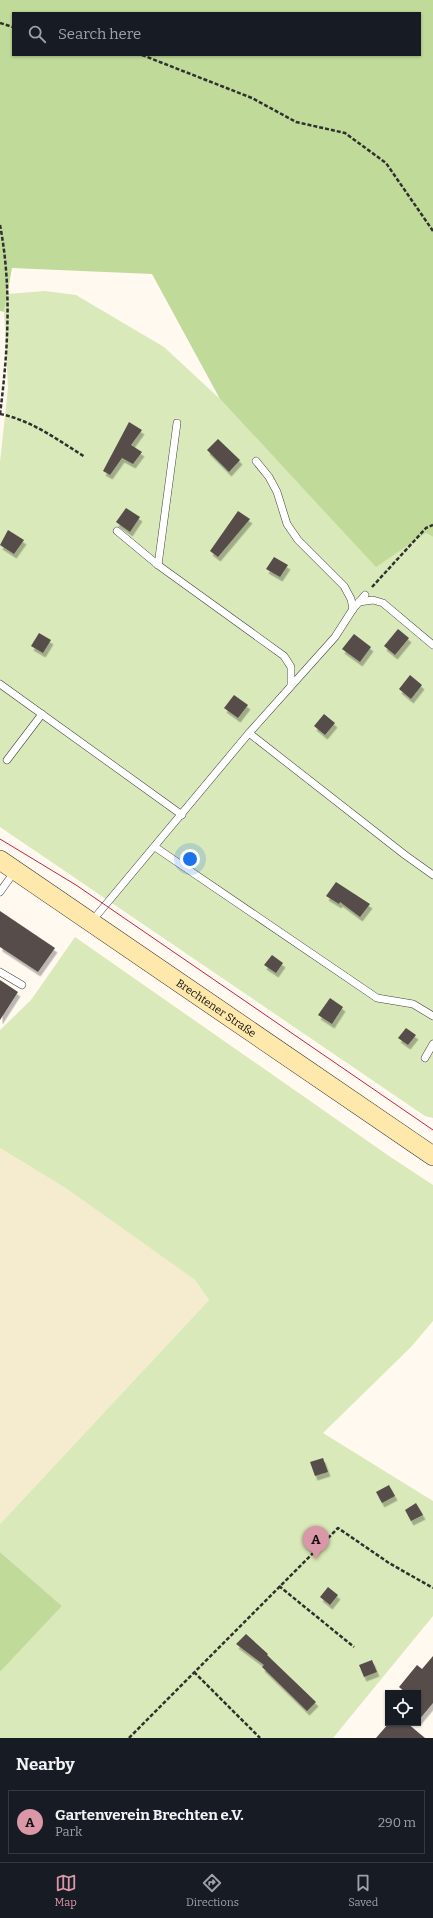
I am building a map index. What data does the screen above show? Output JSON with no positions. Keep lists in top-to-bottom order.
{
  "streets": {
    "main road": ["Brechtener Straße"]
  },
  "page": {
    "search": "Search here",
    "pins": "A",
    "heading": "Nearby",
    "list": [
      {
        "mark": "A",
        "name": "Gartenverein Brechten e.V.",
        "note": "Park",
        "value": "290 m"
      }
    ],
    "nav": ["Map", "Directions", "Saved"]
  }
}
